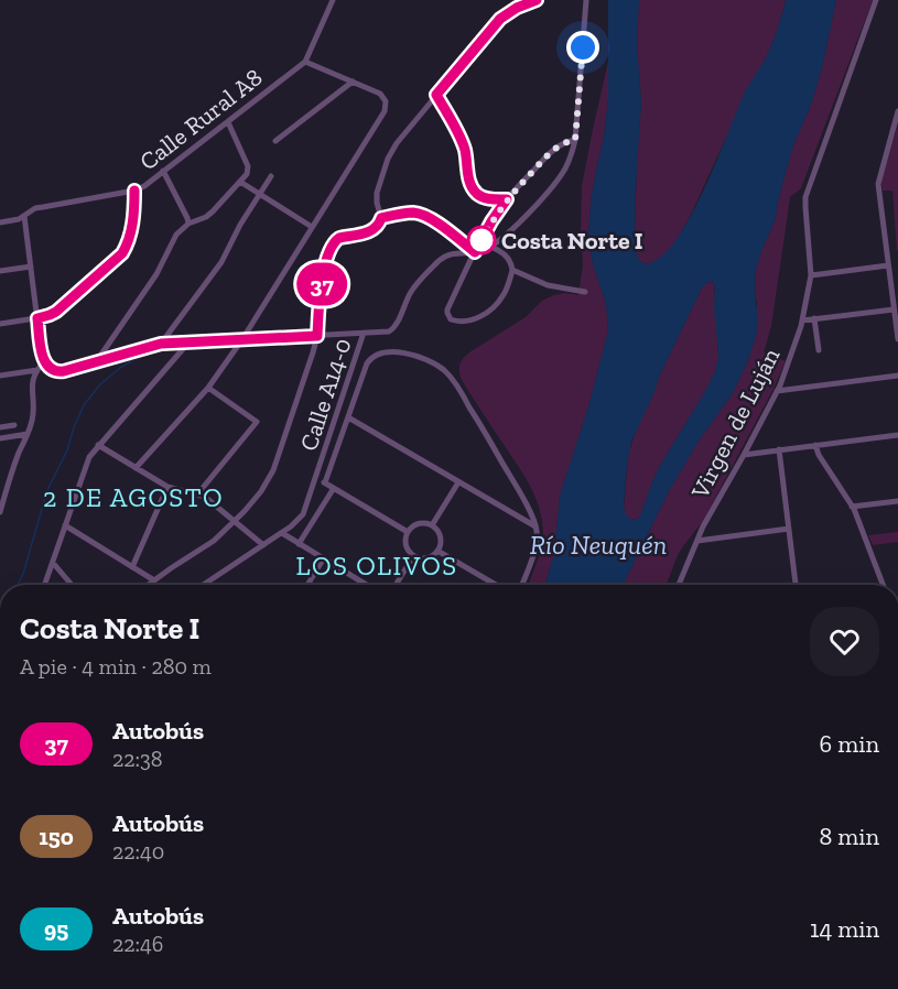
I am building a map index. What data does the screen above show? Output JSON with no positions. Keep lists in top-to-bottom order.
{
  "streets": {
    "street": ["Calle Rural A8", "Calle A14-0", "Virgen de Luján"]
  },
  "districts": ["2 DE AGOSTO", "LOS OLIVOS"],
  "water": ["Río Neuquén"],
  "places": ["Costa Norte I"],
  "lines": ["bus line 37"],
  "page": {
    "on_map": "37",
    "heading": ["Costa Norte I", "A pie · 4 min · 280 m"],
    "list": [
      {
        "mark": "37",
        "name": "Autobús",
        "note": "22:38",
        "value": "6 min"
      },
      {
        "mark": "150",
        "name": "Autobús",
        "note": "22:40",
        "value": "8 min"
      },
      {
        "mark": "95",
        "name": "Autobús",
        "note": "22:46",
        "value": "14 min"
      }
    ]
  }
}
